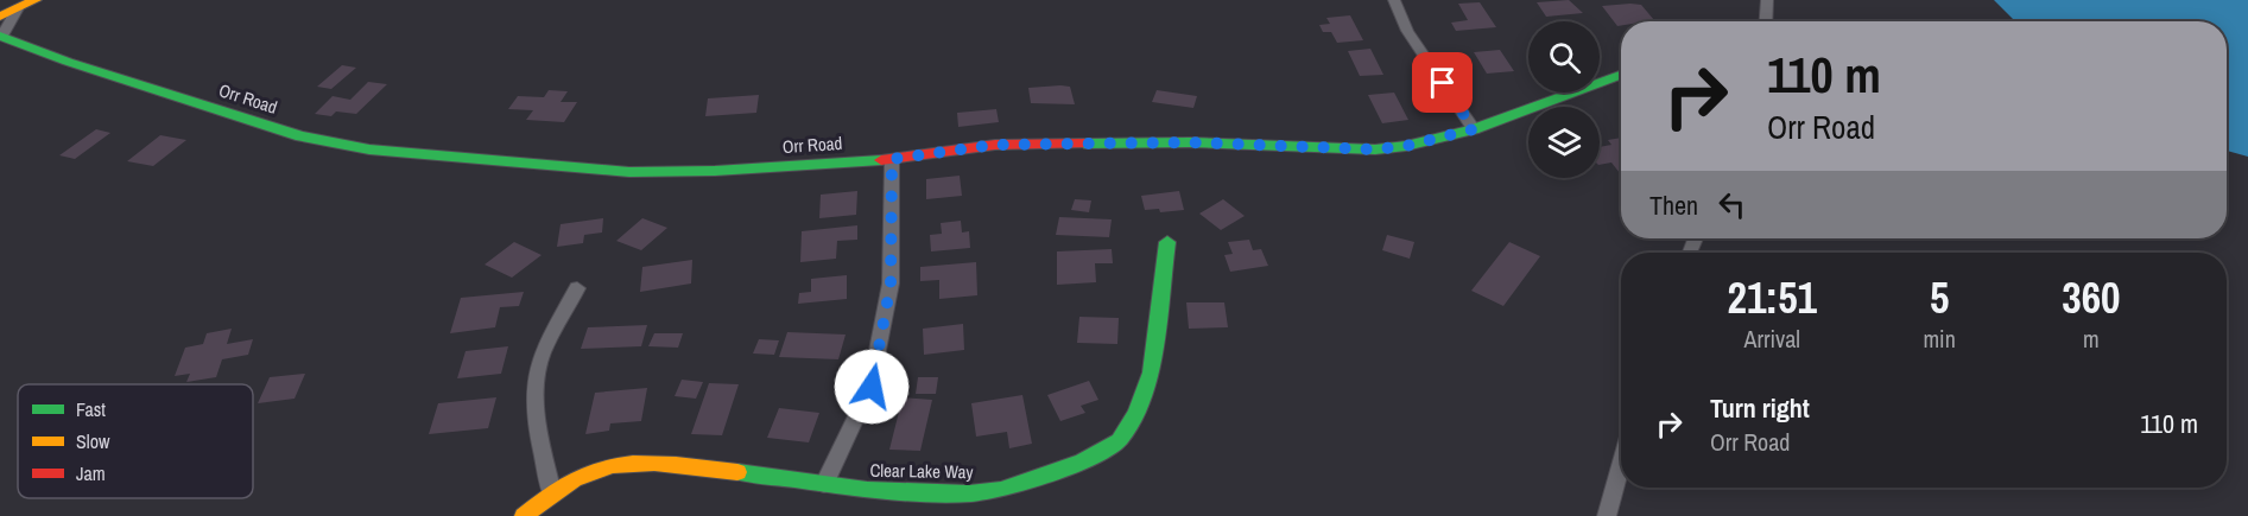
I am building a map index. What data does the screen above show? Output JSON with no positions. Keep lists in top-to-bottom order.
{
  "streets": {
    "street": ["Orr Road", "Clear Lake Way"]
  },
  "legend": ["Fast", "Slow", "Jam"],
  "page": {
    "turn": ["110 m", "Orr Road"],
    "then": "Then",
    "eta": [
      "21:51",
      "Arrival",
      "5",
      "min",
      "360",
      "m"
    ],
    "list": [
      {
        "name": "Turn right",
        "note": "Orr Road",
        "value": "110 m"
      }
    ]
  }
}
